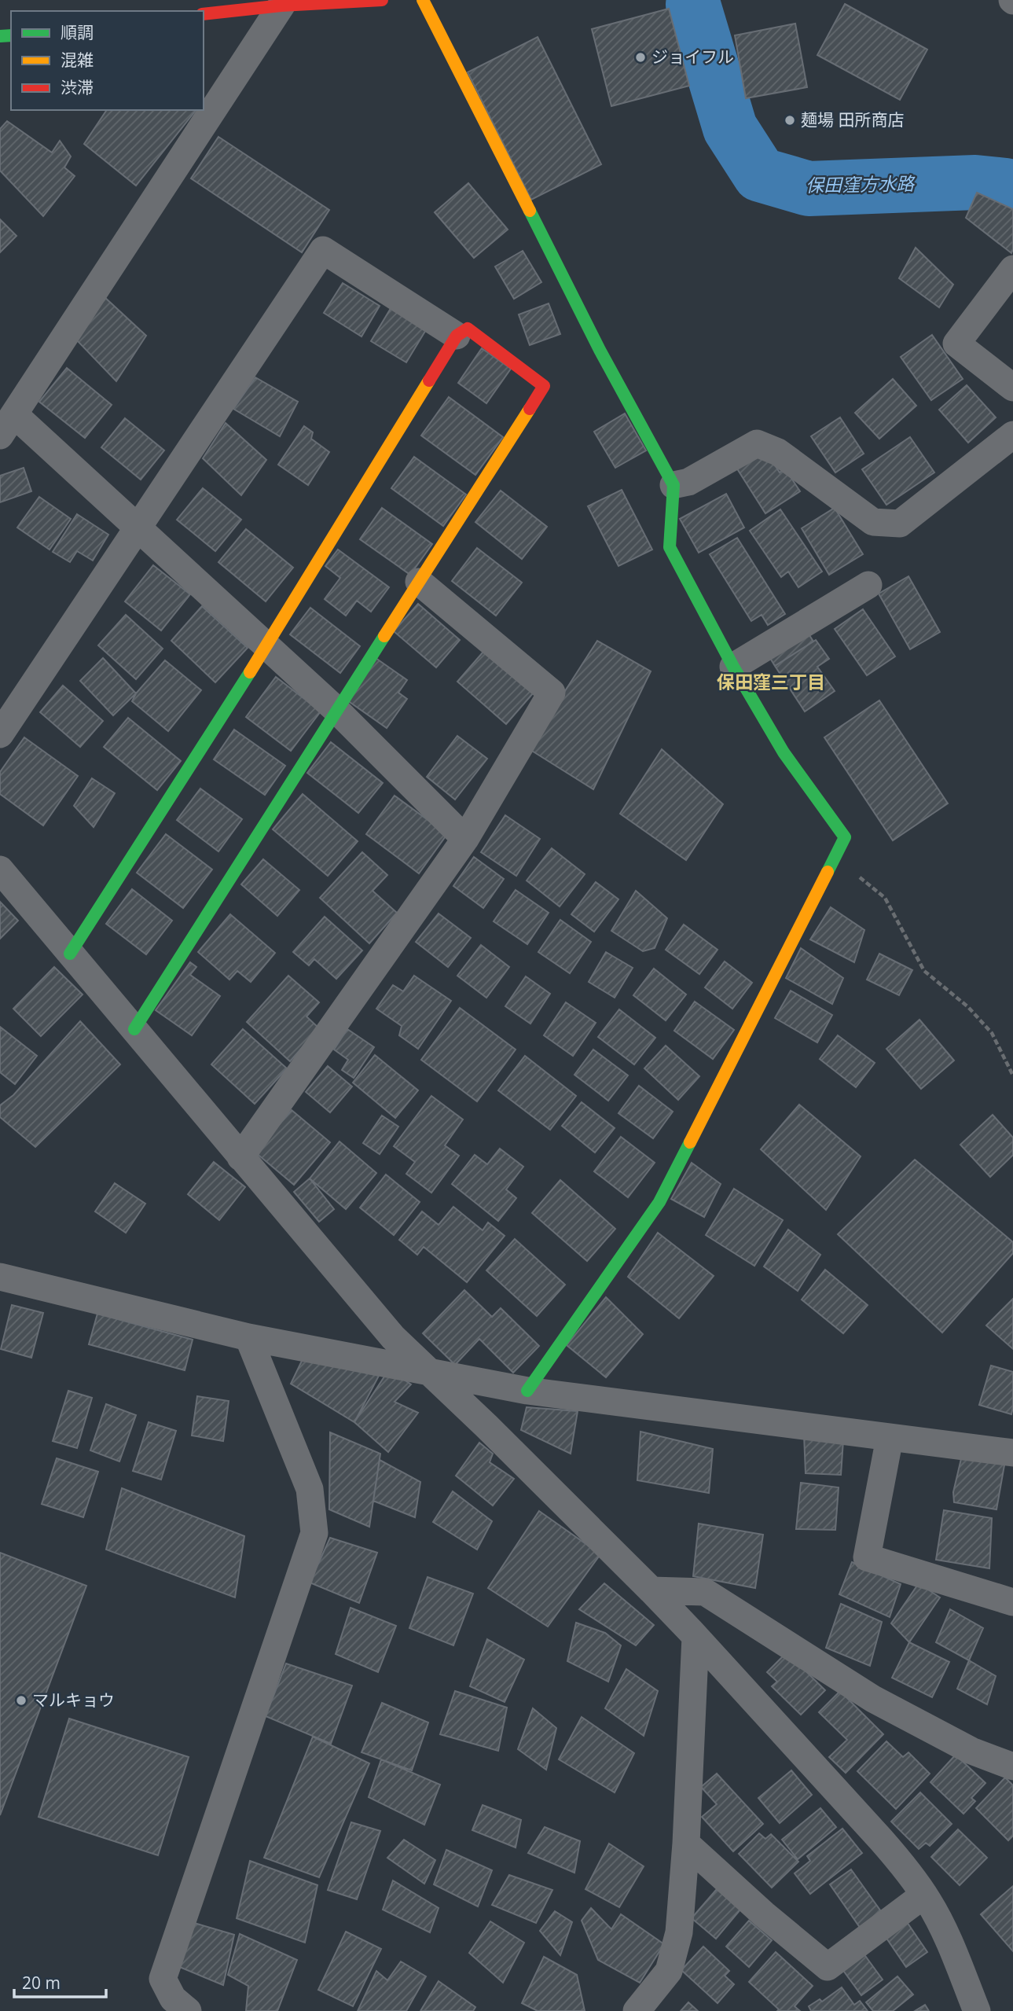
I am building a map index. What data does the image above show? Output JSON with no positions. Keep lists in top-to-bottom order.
{
  "districts": ["保田窪三丁目"],
  "water": ["保田窪方水路"],
  "places": ["ジョイフル", "麺場 田所商店", "マルキョウ"],
  "legend": ["順調", "混雑", "渋滞"],
  "scale_bar": "20 m"
}
